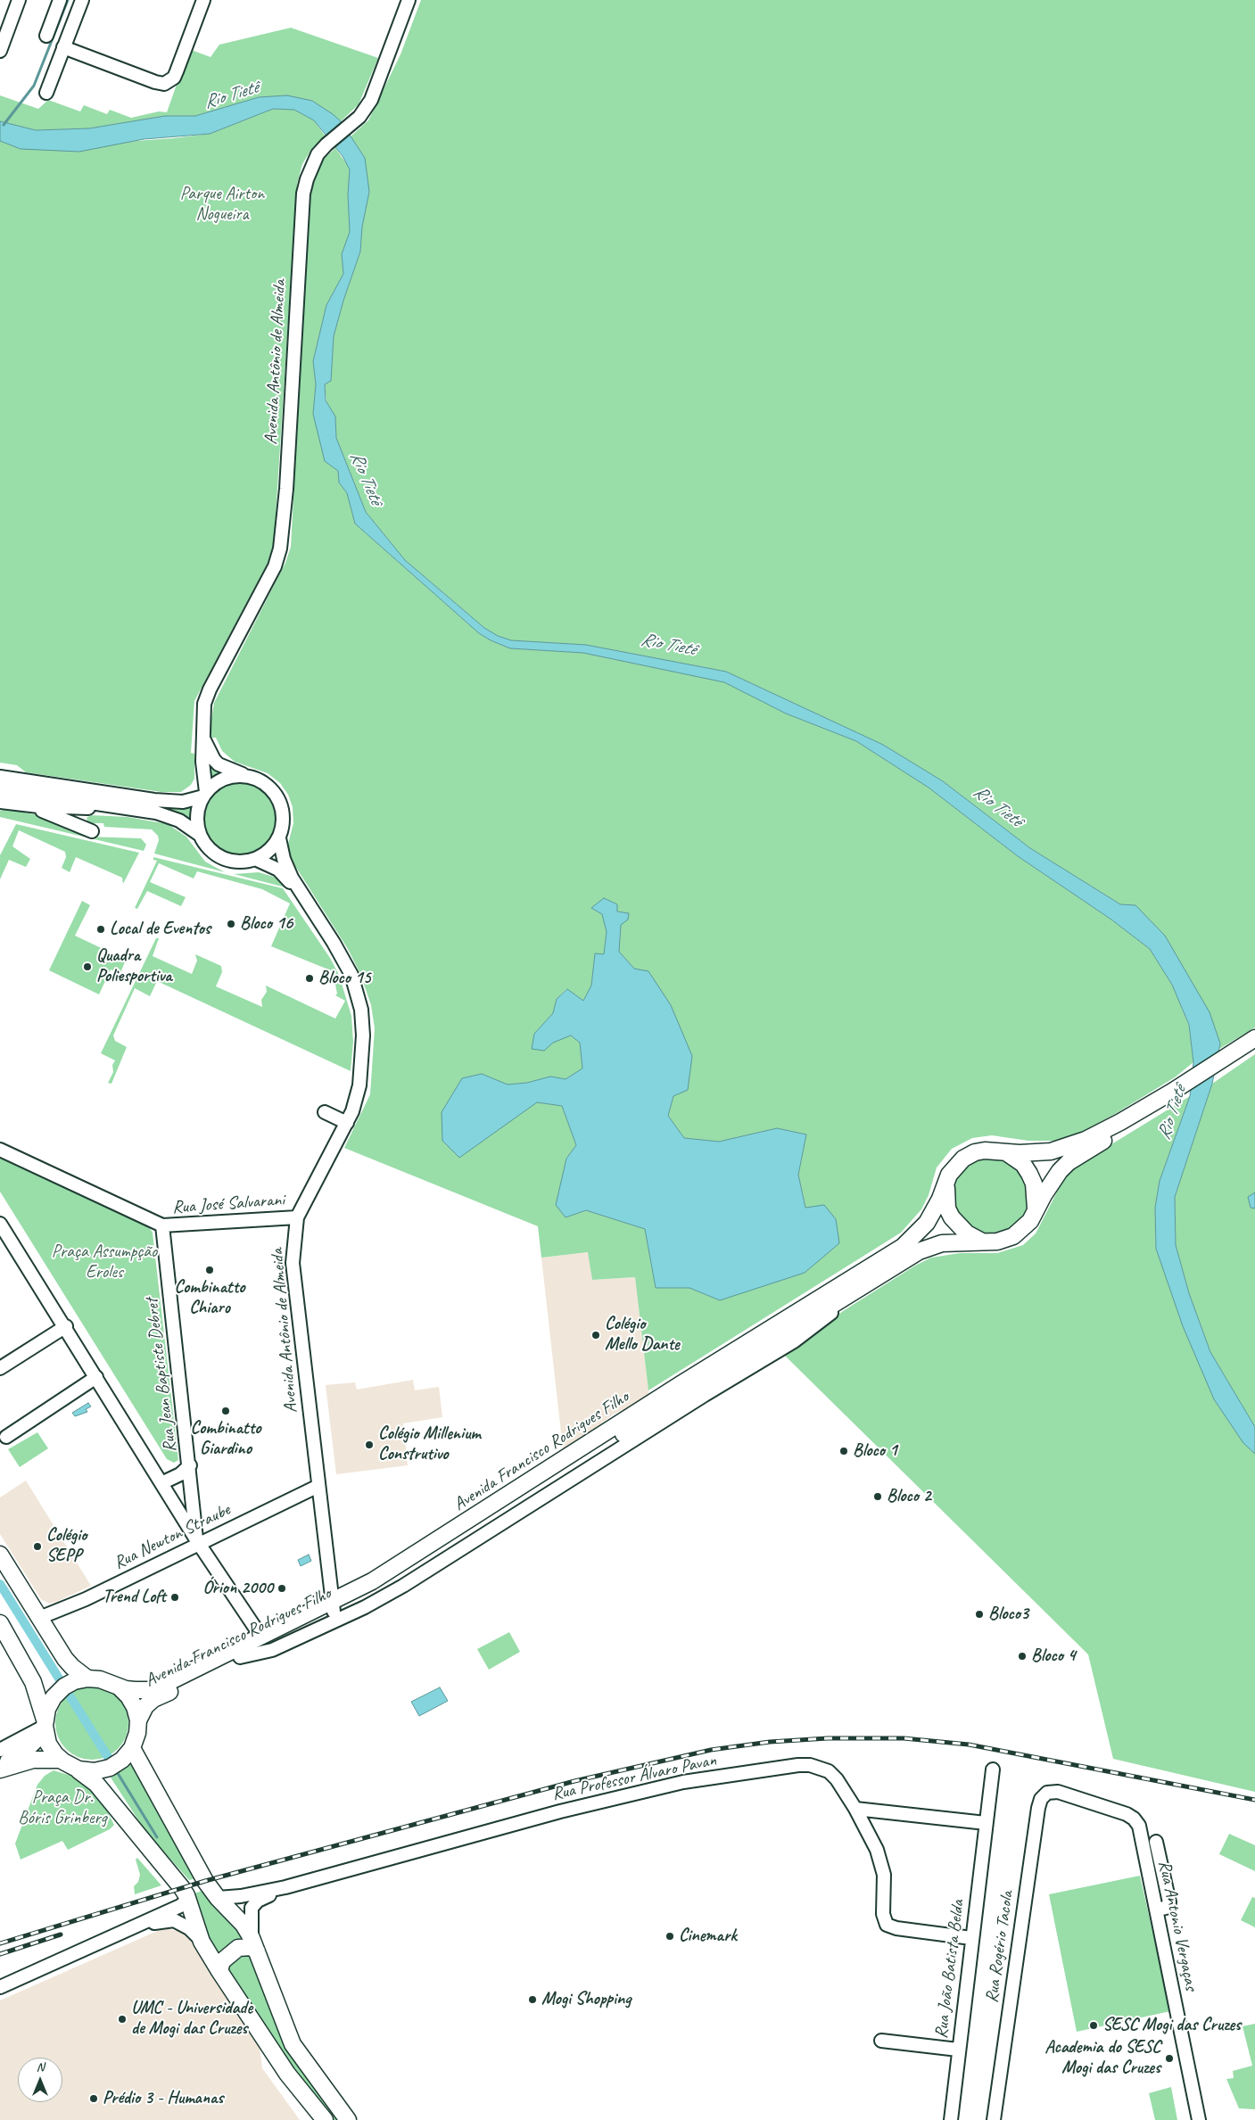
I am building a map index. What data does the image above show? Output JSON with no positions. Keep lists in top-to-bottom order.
{
  "streets": {
    "main road": ["Avenida Francisco Rodrigues Filho"],
    "street": [
      "Avenida Antônio de Almeida",
      "Rua José Salvarani",
      "Rua Jean Baptiste Debret",
      "Rua Newton Straube",
      "Rua Professor Álvaro Pavan",
      "Rua Antonio Vergaças",
      "Rua Rogério Tacola",
      "Rua João Batista Belda"
    ]
  },
  "crossings": [
    ["Avenida Antônio de Almeida", "Rua José Salvarani"],
    ["Avenida Antônio de Almeida", "Avenida Francisco Rodrigues Filho"],
    ["Avenida Antônio de Almeida", "Rua Newton Straube"],
    ["Rua José Salvarani", "Rua Jean Baptiste Debret"],
    ["Rua Jean Baptiste Debret", "Rua Newton Straube"],
    ["Rua Professor Álvaro Pavan", "Rua João Batista Belda"],
    ["Rua Antonio Vergaças", "Rua Rogério Tacola"]
  ],
  "water": ["Rio Tietê"],
  "parks": ["Parque Airton Nogueira", "Praça Assumpção Eroles", "Praça Dr. Bóris Grinberg"],
  "places": [
    "Bloco 16",
    "Local de Eventos",
    "Quadra Poliesportiva",
    "Bloco 15",
    "Combinatto Chiaro",
    "Colégio Mello Dante",
    "Combinatto Giardino",
    "Colégio Millenium Construtivo",
    "Bloco 1",
    "Bloco 2",
    "Colégio SEPP",
    "Órion 2000",
    "Trend Loft",
    "Bloco3",
    "Bloco 4",
    "Cinemark",
    "Mogi Shopping",
    "UMC - Universidade de Mogi das Cruzes",
    "SESC Mogi das Cruzes",
    "Academia do SESC Mogi das Cruzes",
    "Prédio 3 - Humanas"
  ],
  "north": "top"
}
